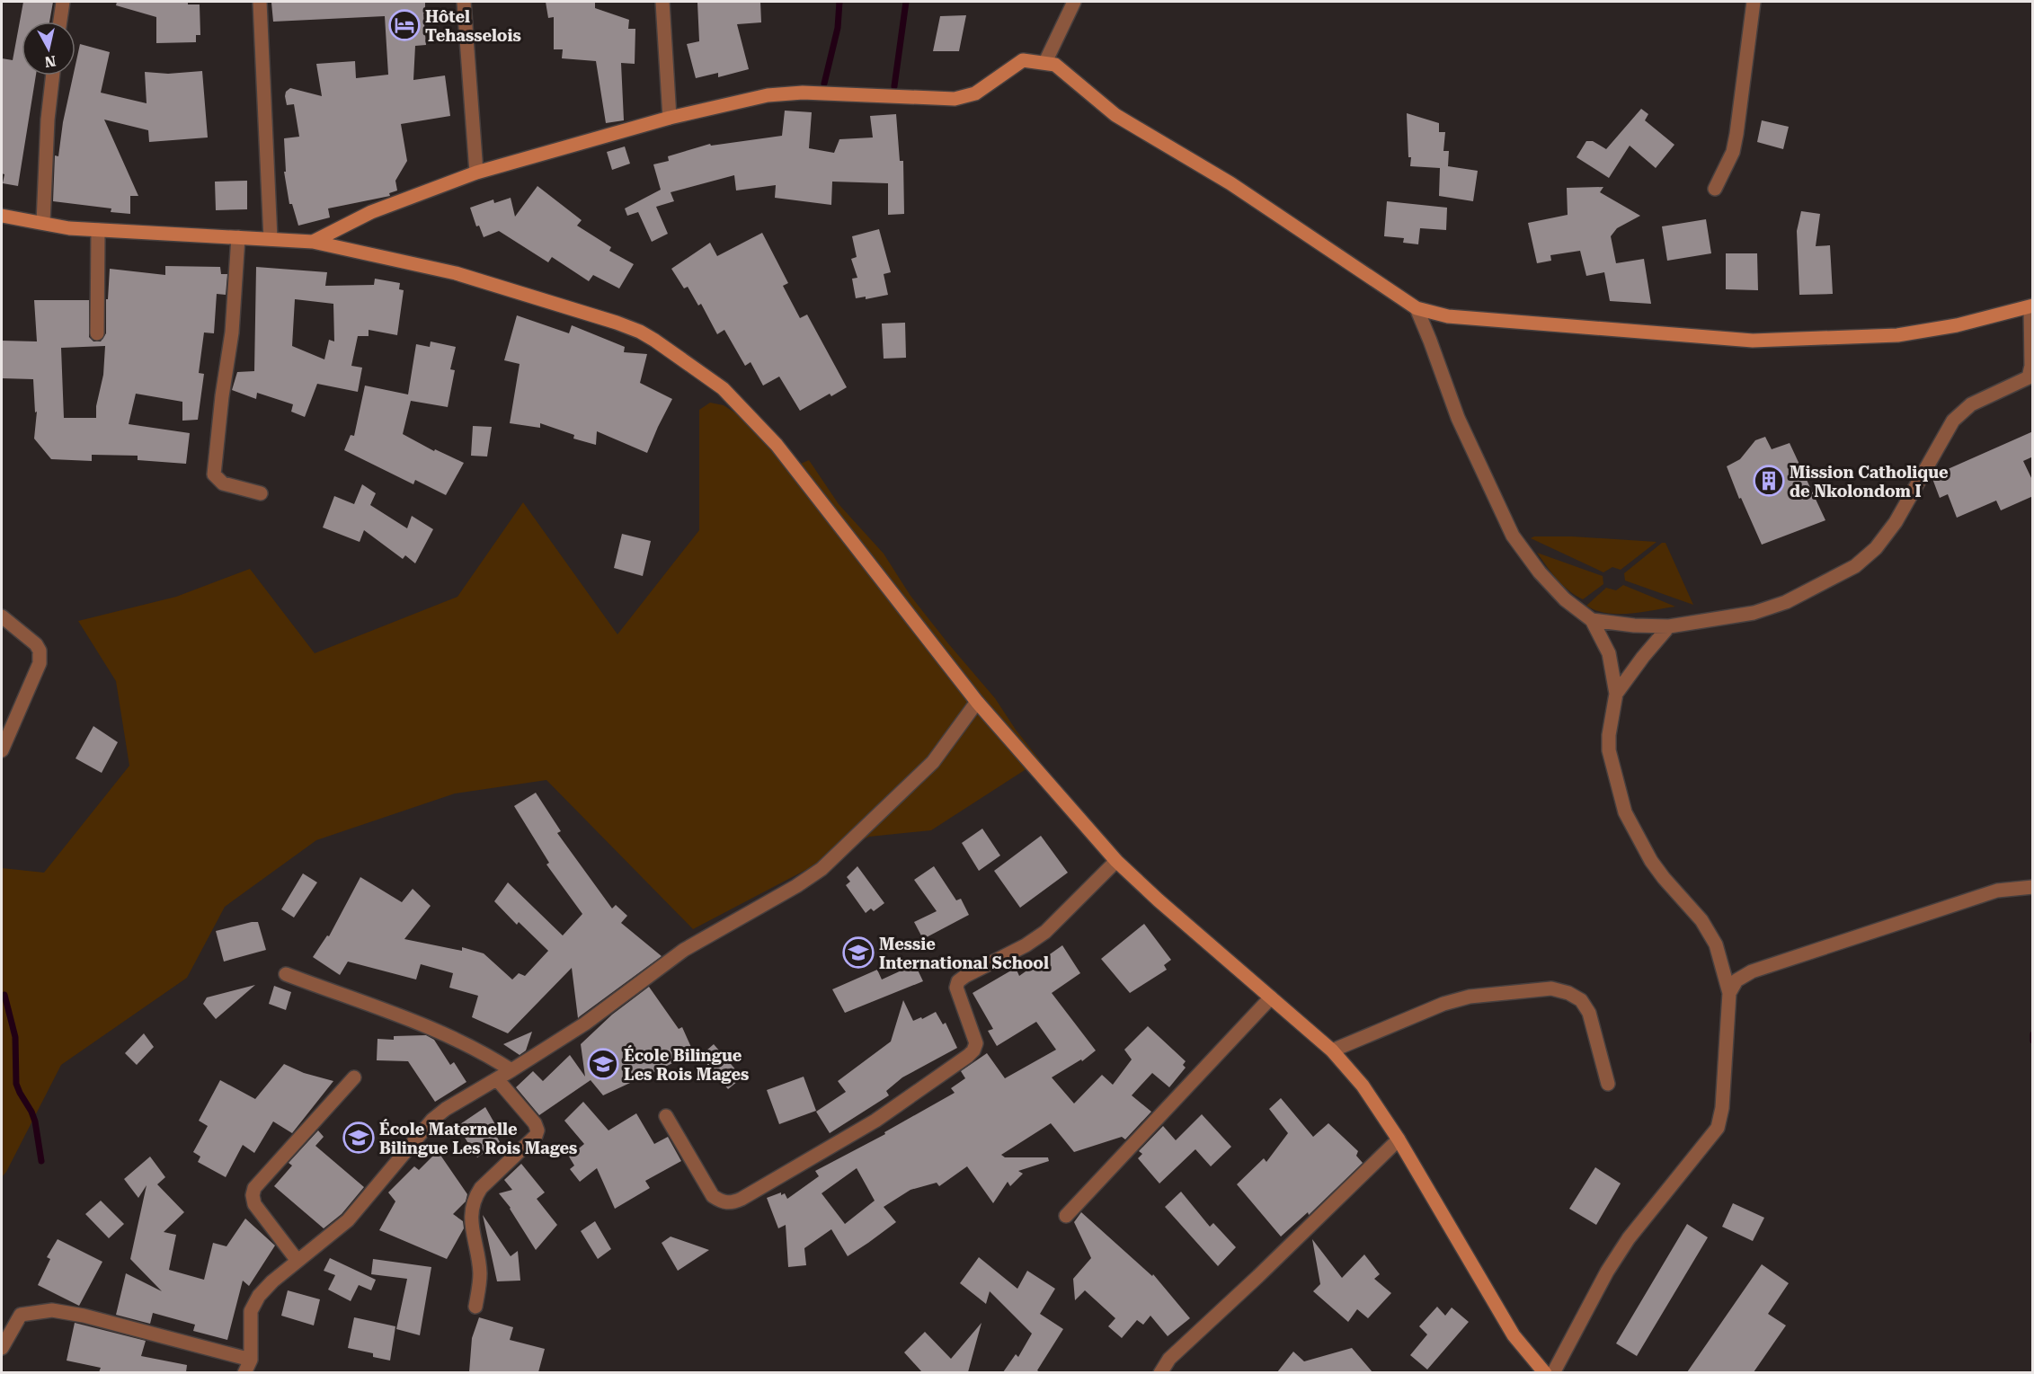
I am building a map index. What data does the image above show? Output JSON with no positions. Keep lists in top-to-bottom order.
{
  "places": {
    "hotel": ["Hôtel Tehasselois"],
    "building": ["Mission Catholique de Nkolondom I"],
    "school or university": ["Messie International School", "École Bilingue Les Rois Mages", "École Maternelle Bilingue Les Rois Mages"]
  },
  "north": "bottom"
}
